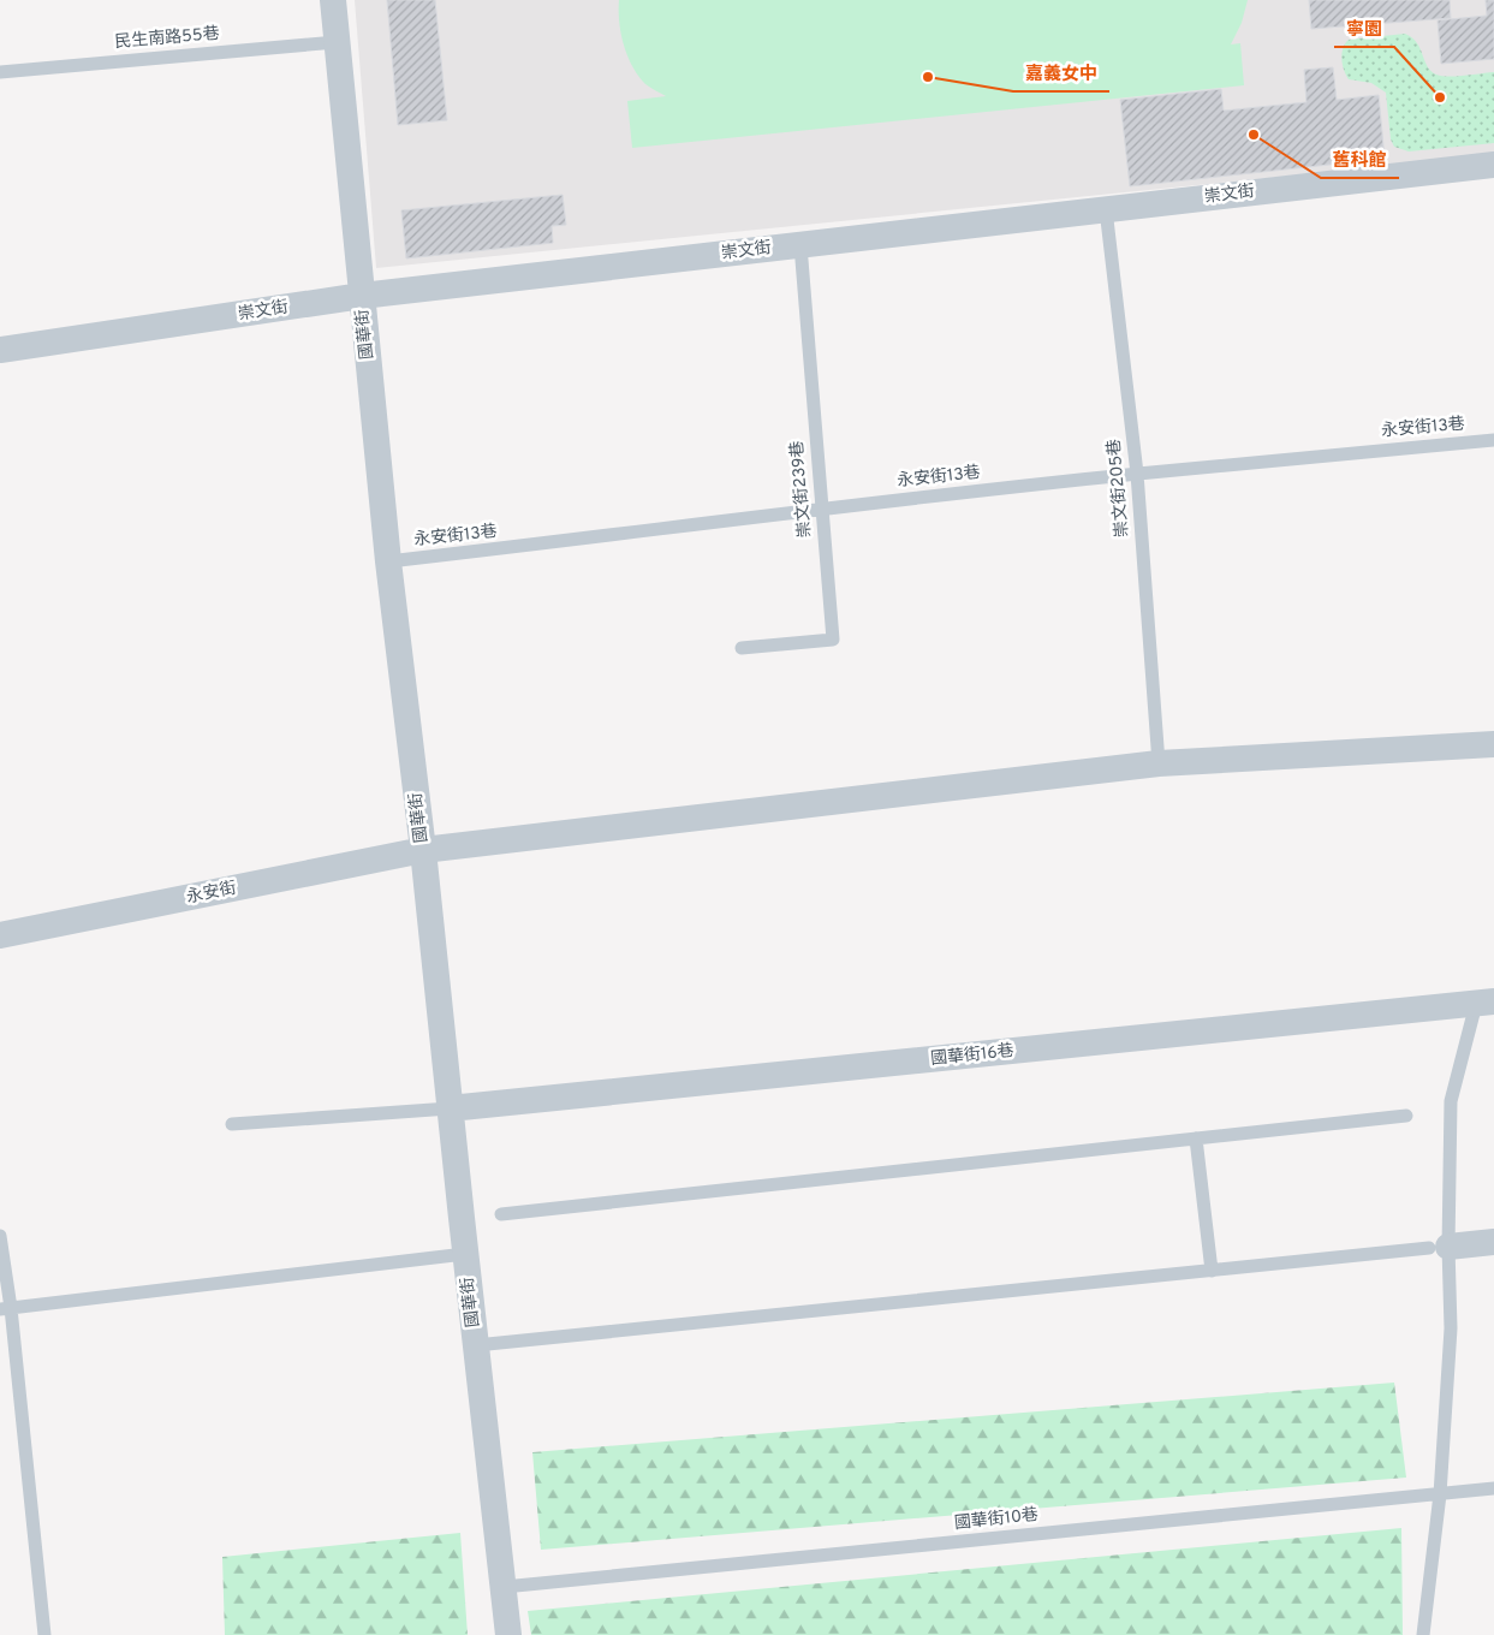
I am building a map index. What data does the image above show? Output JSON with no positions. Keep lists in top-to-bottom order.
{
  "streets": {
    "street": [
      "崇文街",
      "國華街",
      "永安街",
      "國華街16巷"
    ],
    "lane": [
      "民生南路55巷",
      "永安街13巷",
      "崇文街205巷",
      "崇文街239巷",
      "國華街10巷"
    ]
  },
  "crossings": [
    ["民生南路55巷", "國華街"],
    ["崇文街", "國華街"],
    ["崇文街", "崇文街205巷"],
    ["崇文街", "崇文街239巷"],
    ["國華街", "永安街13巷"],
    ["國華街", "永安街"],
    ["國華街", "國華街16巷"],
    ["國華街", "國華街10巷"],
    ["永安街13巷", "崇文街205巷"],
    ["永安街13巷", "崇文街239巷"],
    ["崇文街205巷", "永安街"]
  ],
  "places": ["嘉義女中", "寧園", "舊科館"]
}
